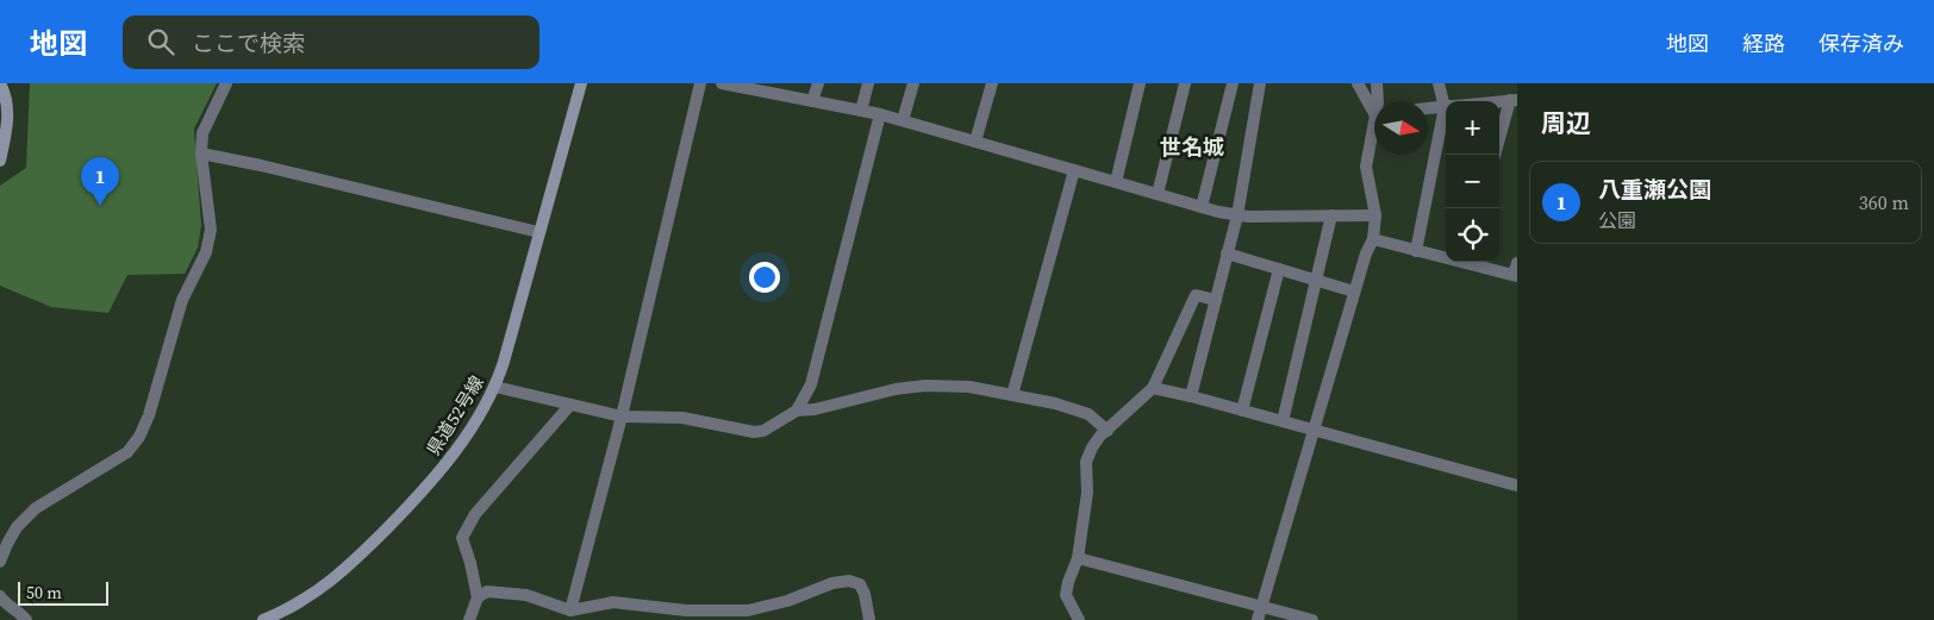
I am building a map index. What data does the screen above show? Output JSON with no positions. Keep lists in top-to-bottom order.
{
  "streets": {
    "main road": ["県道52号線"]
  },
  "districts": ["世名城"],
  "scale_bar": "50 m",
  "north": "right",
  "page": {
    "header": "地図",
    "search": "ここで検索",
    "nav": ["地図", "経路", "保存済み"],
    "heading": "周辺",
    "map_buttons": ["+", "−"],
    "pins": "1",
    "list": [
      {
        "mark": "1",
        "name": "八重瀬公園",
        "note": "公園",
        "value": "360 m"
      }
    ],
    "scale": "50 m"
  }
}
